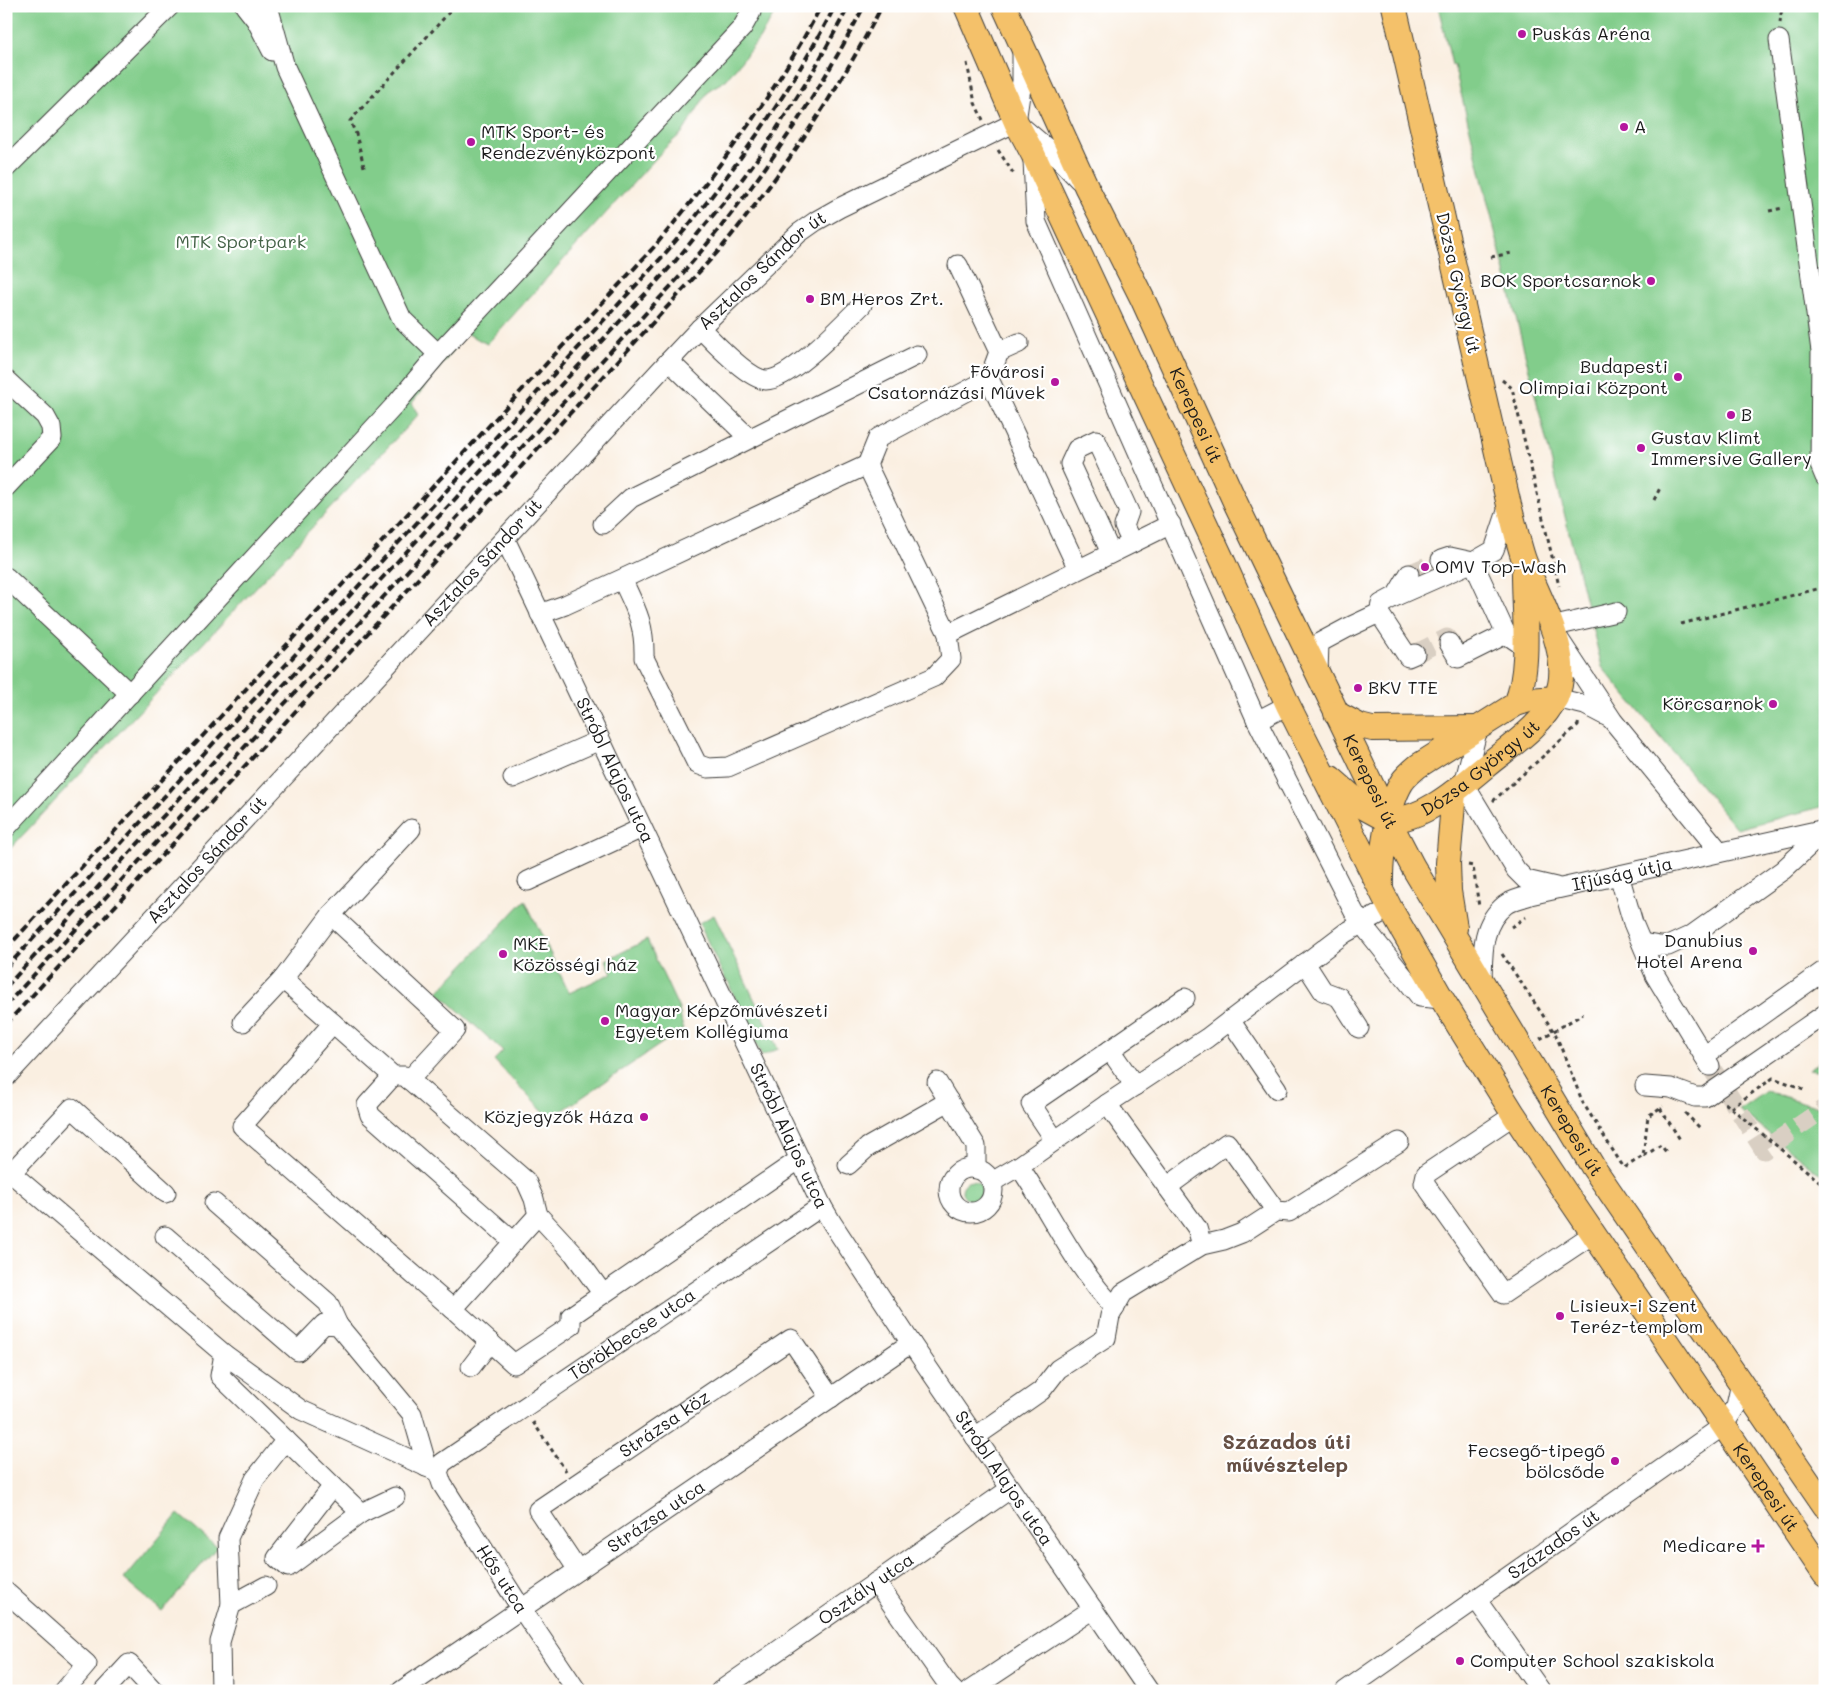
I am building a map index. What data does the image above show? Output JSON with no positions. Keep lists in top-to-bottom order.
{
  "streets": {
    "main road": ["Dózsa György út", "Kerepesi út"],
    "street": [
      "Asztalos Sándor út",
      "Stróbl Alajos utca",
      "Ifjúság útja",
      "Törökbecse utca",
      "Strázsa köz",
      "Strázsa utca",
      "Százados út",
      "Hős utca",
      "Osztály utca"
    ]
  },
  "crossings": [
    ["Asztalos Sándor út", "Kerepesi út"],
    ["Asztalos Sándor út", "Stróbl Alajos utca"],
    ["Dózsa György út", "Kerepesi út"],
    ["Dózsa György út", "Ifjúság útja"],
    ["Kerepesi út", "Ifjúság útja"],
    ["Kerepesi út", "Százados út"],
    ["Stróbl Alajos utca", "Törökbecse utca"],
    ["Stróbl Alajos utca", "Strázsa utca"],
    ["Stróbl Alajos utca", "Osztály utca"],
    ["Törökbecse utca", "Hős utca"],
    ["Strázsa köz", "Strázsa utca"],
    ["Strázsa utca", "Hős utca"]
  ],
  "districts": ["Százados úti művésztelep"],
  "parks": ["MTK Sportpark"],
  "places": {
    "other": [
      "Puskás Aréna",
      "A",
      "MTK Sport- és Rendezvényközpont",
      "BOK Sportcsarnok",
      "BM Heros Zrt.",
      "Budapesti Olimpiai Központ",
      "Fővárosi Csatornázási Művek",
      "B",
      "Gustav Klimt Immersive Gallery",
      "OMV Top-Wash",
      "BKV TTE",
      "Körcsarnok",
      "Danubius Hotel Arena",
      "MKE Közösségi ház",
      "Magyar Képzőművészeti Egyetem Kollégiuma",
      "Közjegyzők Háza",
      "Lisieux-i Szent Teréz-templom",
      "Fecsegő-tipegő bölcsőde",
      "Computer School szakiskola"
    ],
    "health": ["Medicare"]
  }
}
